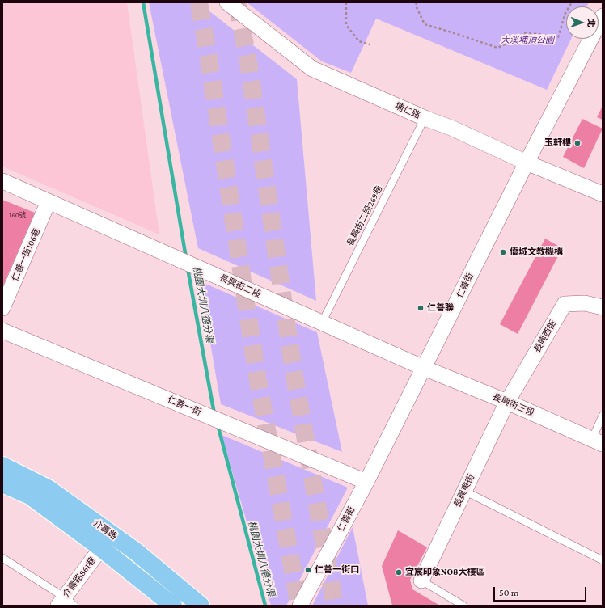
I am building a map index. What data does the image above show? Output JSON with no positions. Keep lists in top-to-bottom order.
{
  "streets": {
    "main road": ["介壽路"],
    "street": [
      "埔仁路",
      "仁善一街106巷",
      "仁善街",
      "長興街二段",
      "長興西街",
      "長興街三段",
      "仁善一街",
      "長興東街",
      "介壽路861巷"
    ],
    "lane": ["長興街二段269巷"]
  },
  "crossings": [
    ["埔仁路", "長興街二段269巷"],
    ["埔仁路", "仁善街"],
    ["長興街二段269巷", "長興街二段"],
    ["仁善一街106巷", "長興街二段"],
    ["仁善街", "長興街二段"],
    ["仁善街", "長興街三段"],
    ["仁善街", "仁善一街"],
    ["長興街二段", "長興街三段"],
    ["長興西街", "長興街三段"],
    ["長興西街", "長興東街"],
    ["長興街三段", "長興東街"],
    ["介壽路", "介壽路861巷"]
  ],
  "water": ["桃園大圳八德分渠"],
  "parks": ["大溪埔頂公園"],
  "places": [
    "玉軒樓",
    "僑城文教機構",
    "仁善聯",
    "仁善一街口",
    "宜宸印象NO8大樓區"
  ],
  "house_numbers": ["160號"],
  "scale_bar": "50 m",
  "north": "right"
}
